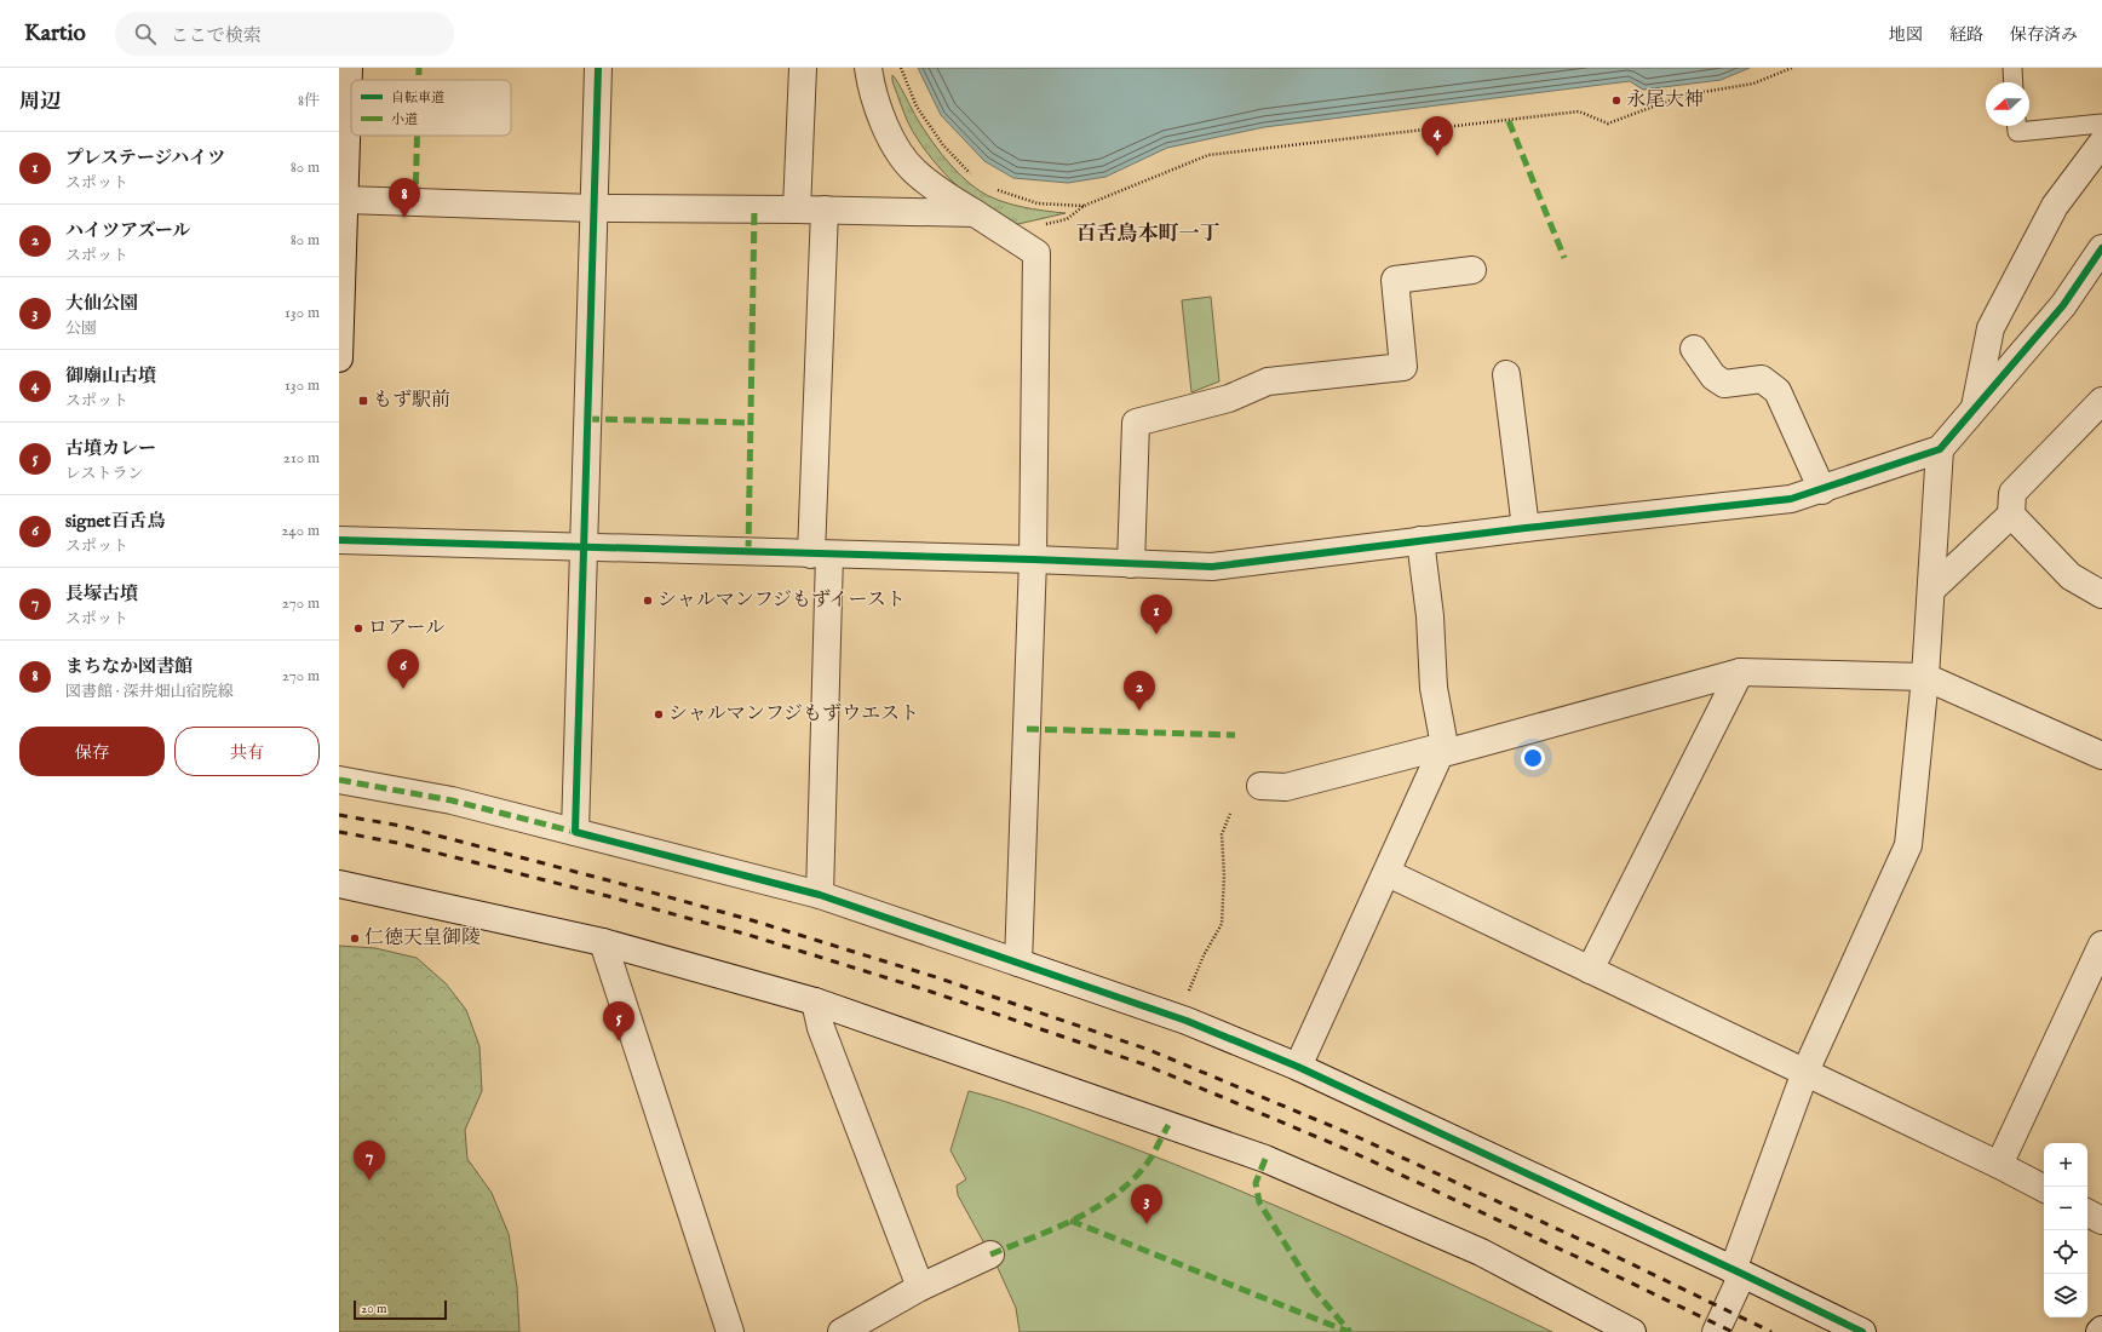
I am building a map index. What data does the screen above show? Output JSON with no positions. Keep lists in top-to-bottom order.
{
  "districts": ["百舌鳥本町一丁"],
  "places": {
    "other": [
      "永尾大神",
      "シャルマンフジもずイースト",
      "ロアール",
      "シャルマンフジもずウエスト",
      "仁徳天皇御陵"
    ],
    "transit": ["もず駅前"]
  },
  "legend": ["自転車道", "小道"],
  "scale_bar": "20 m",
  "north": "left",
  "page": {
    "header": "Kartio",
    "search": "ここで検索",
    "nav": ["地図", "経路", "保存済み"],
    "heading": ["周辺", "8件"],
    "pins": [
      "4",
      "8",
      "1",
      "6",
      "2",
      "5",
      "7",
      "3"
    ],
    "list": [
      {
        "mark": "1",
        "name": "プレステージハイツ",
        "note": "スポット",
        "value": "80 m"
      },
      {
        "mark": "2",
        "name": "ハイツアズール",
        "note": "スポット",
        "value": "80 m"
      },
      {
        "mark": "3",
        "name": "大仙公園",
        "note": "公園",
        "value": "130 m"
      },
      {
        "mark": "4",
        "name": "御廟山古墳",
        "note": "スポット",
        "value": "130 m"
      },
      {
        "mark": "5",
        "name": "古墳カレー",
        "note": "レストラン",
        "value": "210 m"
      },
      {
        "mark": "6",
        "name": "signet百舌鳥",
        "note": "スポット",
        "value": "240 m"
      },
      {
        "mark": "7",
        "name": "長塚古墳",
        "note": "スポット",
        "value": "270 m"
      },
      {
        "mark": "8",
        "name": "まちなか図書館",
        "note": "図書館 · 深井畑山宿院線",
        "value": "270 m"
      }
    ],
    "buttons": ["保存", "共有"],
    "map_buttons": ["+", "−"],
    "scale": "20 m"
  }
}
